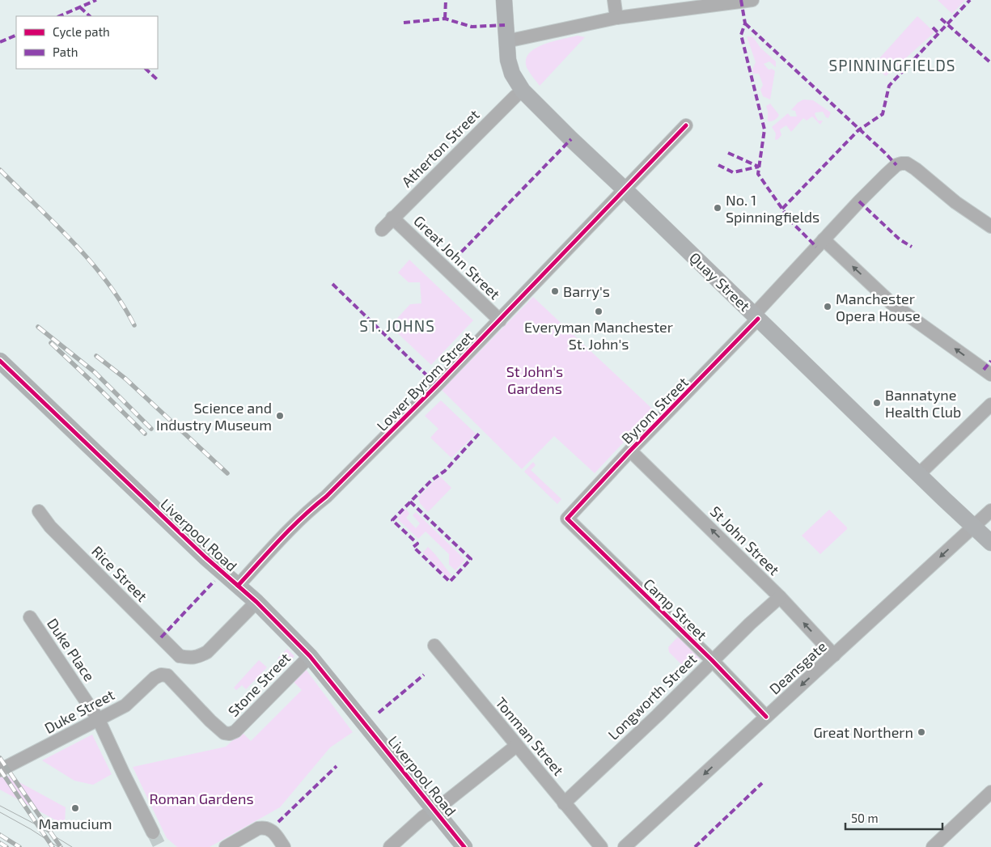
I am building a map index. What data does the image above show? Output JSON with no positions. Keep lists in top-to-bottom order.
{
  "streets": {
    "main road": ["Quay Street", "Liverpool Road"],
    "street": [
      "Atherton Street",
      "Great John Street",
      "Lower Byrom Street",
      "Byrom Street",
      "St John Street",
      "Rice Street",
      "Camp Street",
      "Duke Place",
      "Deansgate",
      "Stone Street",
      "Longworth Street",
      "Duke Street",
      "Tonman Street"
    ]
  },
  "crossings": [
    ["Atherton Street", "Great John Street"],
    ["Atherton Street", "Quay Street"],
    ["Great John Street", "Lower Byrom Street"],
    ["Quay Street", "Lower Byrom Street"],
    ["Quay Street", "Byrom Street"],
    ["Quay Street", "Deansgate"],
    ["Lower Byrom Street", "Liverpool Road"],
    ["Byrom Street", "St John Street"],
    ["Byrom Street", "Camp Street"],
    ["Liverpool Road", "Stone Street"],
    ["St John Street", "Deansgate"],
    ["St John Street", "Longworth Street"],
    ["Camp Street", "Deansgate"],
    ["Camp Street", "Longworth Street"],
    ["Duke Place", "Duke Street"],
    ["Stone Street", "Duke Street"],
    ["Longworth Street", "Tonman Street"]
  ],
  "one_way": ["St John Street", "Deansgate"],
  "districts": ["SPINNINGFIELDS", "ST. JOHNS"],
  "parks": ["St John's Gardens", "Roman Gardens"],
  "places": [
    "No. 1 Spinningfields",
    "Barry's",
    "Manchester Opera House",
    "Everyman Manchester St. John's",
    "Bannatyne Health Club",
    "Science and Industry Museum",
    "Great Northern",
    "Mamucium"
  ],
  "legend": ["Cycle path", "Path"],
  "scale_bar": "50 m"
}
